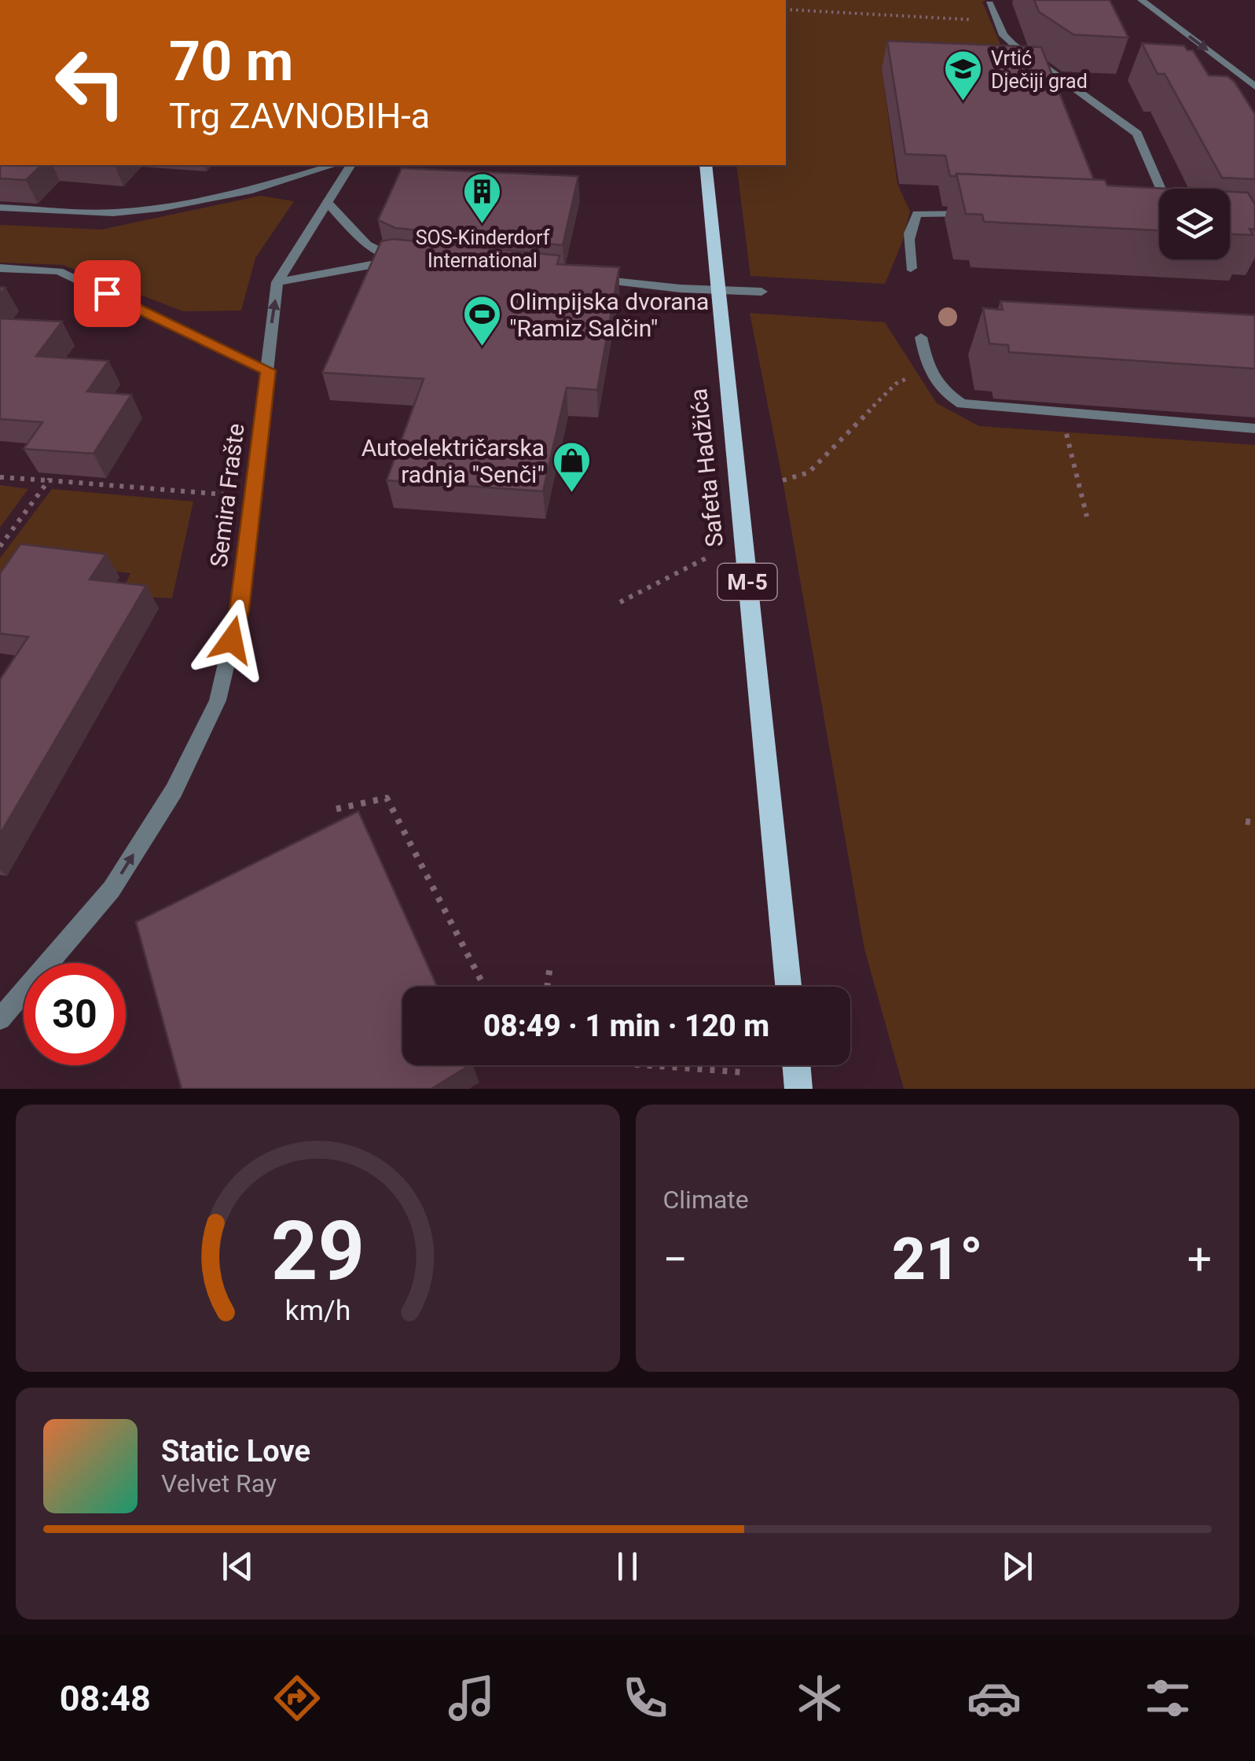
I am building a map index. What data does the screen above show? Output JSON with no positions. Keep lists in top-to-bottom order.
{
  "streets": {
    "main road": ["Safeta Hadžića", "M-5"],
    "street": ["Semira Frašte"]
  },
  "one_way": ["Semira Frašte"],
  "places": {
    "school or university": ["Vrtić Dječiji grad"],
    "building": ["SOS-Kinderdorf International"],
    "sports": ["Olimpijska dvorana \"Ramiz Salčin\""],
    "shop": ["Autoelektričarska radnja \"Senči\""]
  },
  "page": {
    "turn": ["70 m", "Trg ZAVNOBIH-a"],
    "limit": "30",
    "trip": "08:49 · 1 min · 120 m",
    "tile": "Climate",
    "heat": ["−", "21°", "+"],
    "song": ["Static Love", "Velvet Ray"],
    "tabs": "08:48",
    "gauge": ["29", "km/h"]
  }
}
